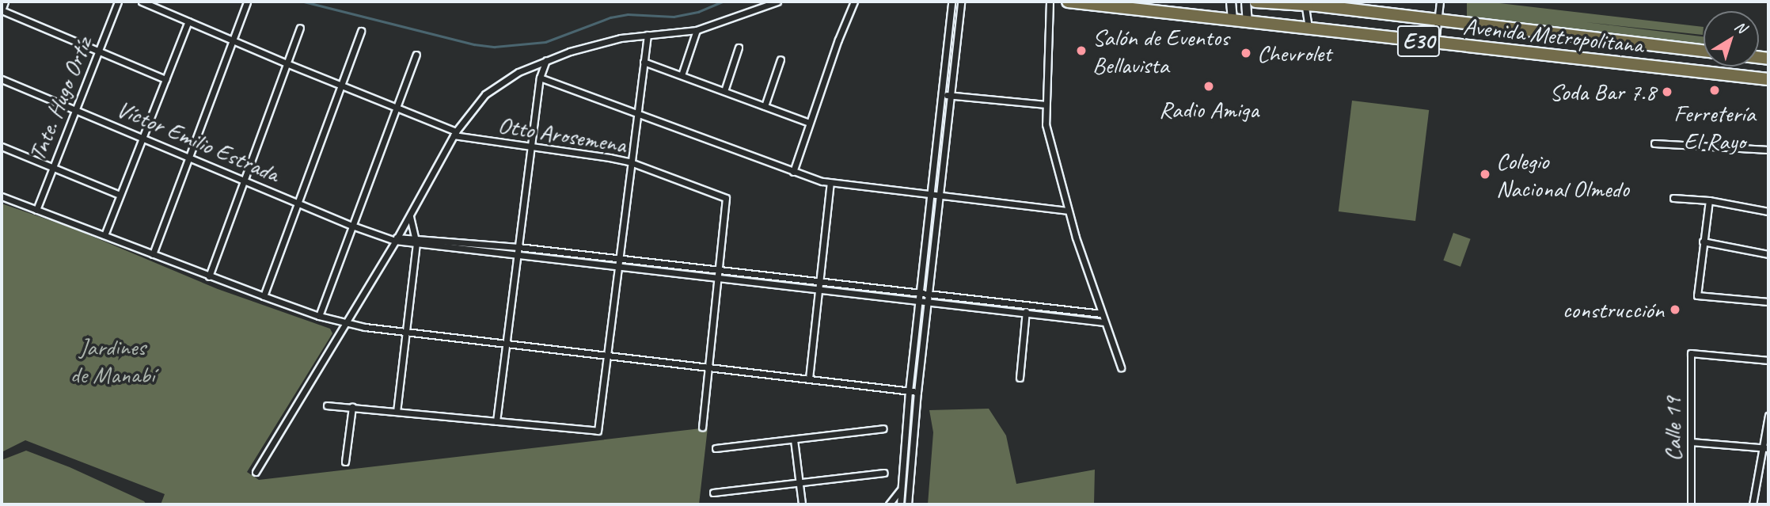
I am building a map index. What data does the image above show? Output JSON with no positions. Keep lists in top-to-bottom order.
{
  "streets": {
    "highway": ["Avenida Metropolitana", "E30"],
    "street": [
      "Tnte. Hugo Ortíz",
      "Otto Arosemena",
      "Víctor Emilio Estrada",
      "Calle 19"
    ]
  },
  "crossings": [
    ["Avenida Metropolitana", "E30"],
    ["Tnte. Hugo Ortíz", "Víctor Emilio Estrada"]
  ],
  "parks": ["Jardines de Manabí"],
  "places": [
    "Salón de Eventos Bellavista",
    "Chevrolet",
    "Radio Amiga",
    "Ferretería El Rayo",
    "Soda Bar 7.8",
    "Colegio Nacional Olmedo",
    "construcción"
  ],
  "north": "top right"
}
